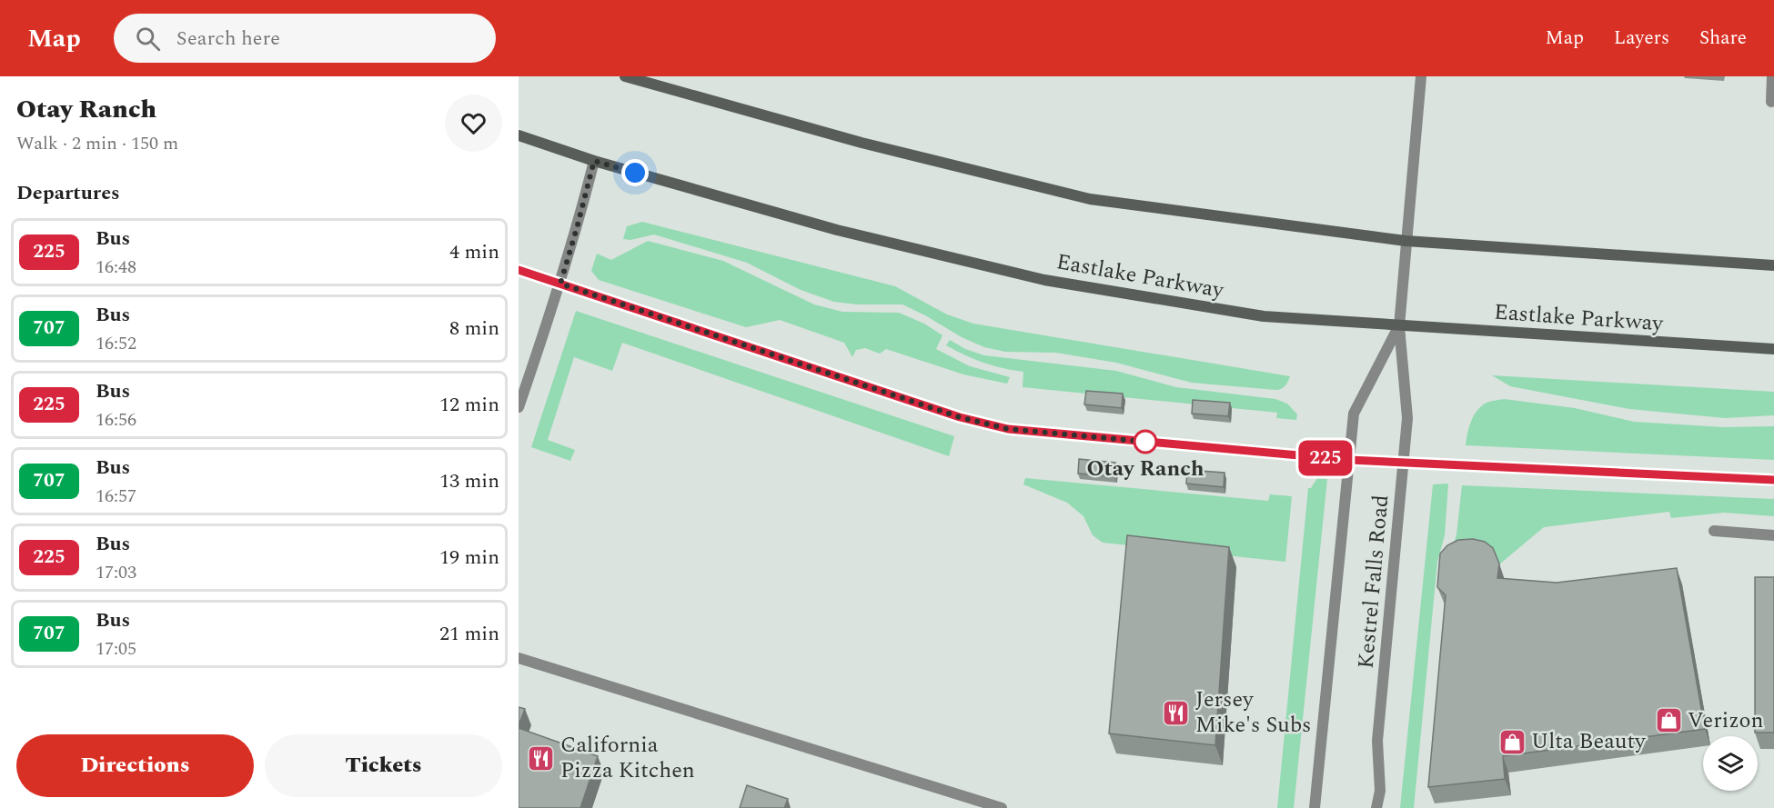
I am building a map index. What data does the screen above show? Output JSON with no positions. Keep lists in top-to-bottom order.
{
  "streets": {
    "main road": ["Eastlake Parkway"],
    "street": ["Kestrel Falls Road"]
  },
  "crossings": [
    ["Eastlake Parkway", "Kestrel Falls Road"]
  ],
  "places": {
    "other": ["Otay Ranch"],
    "restaurant": ["Jersey Mike's Subs", "California Pizza Kitchen"],
    "shop": ["Verizon", "Ulta Beauty"]
  },
  "lines": ["bus line 225"],
  "page": {
    "header": "Map",
    "search": "Search here",
    "nav": ["Map", "Layers", "Share"],
    "heading": [
      ["Otay Ranch", "Walk · 2 min · 150 m"],
      "Departures"
    ],
    "on_map": "225",
    "list": [
      {
        "mark": "225",
        "name": "Bus",
        "note": "16:48",
        "value": "4 min"
      },
      {
        "mark": "707",
        "name": "Bus",
        "note": "16:52",
        "value": "8 min"
      },
      {
        "mark": "225",
        "name": "Bus",
        "note": "16:56",
        "value": "12 min"
      },
      {
        "mark": "707",
        "name": "Bus",
        "note": "16:57",
        "value": "13 min"
      },
      {
        "mark": "225",
        "name": "Bus",
        "note": "17:03",
        "value": "19 min"
      },
      {
        "mark": "707",
        "name": "Bus",
        "note": "17:05",
        "value": "21 min"
      }
    ],
    "buttons": ["Directions", "Tickets"]
  }
}
